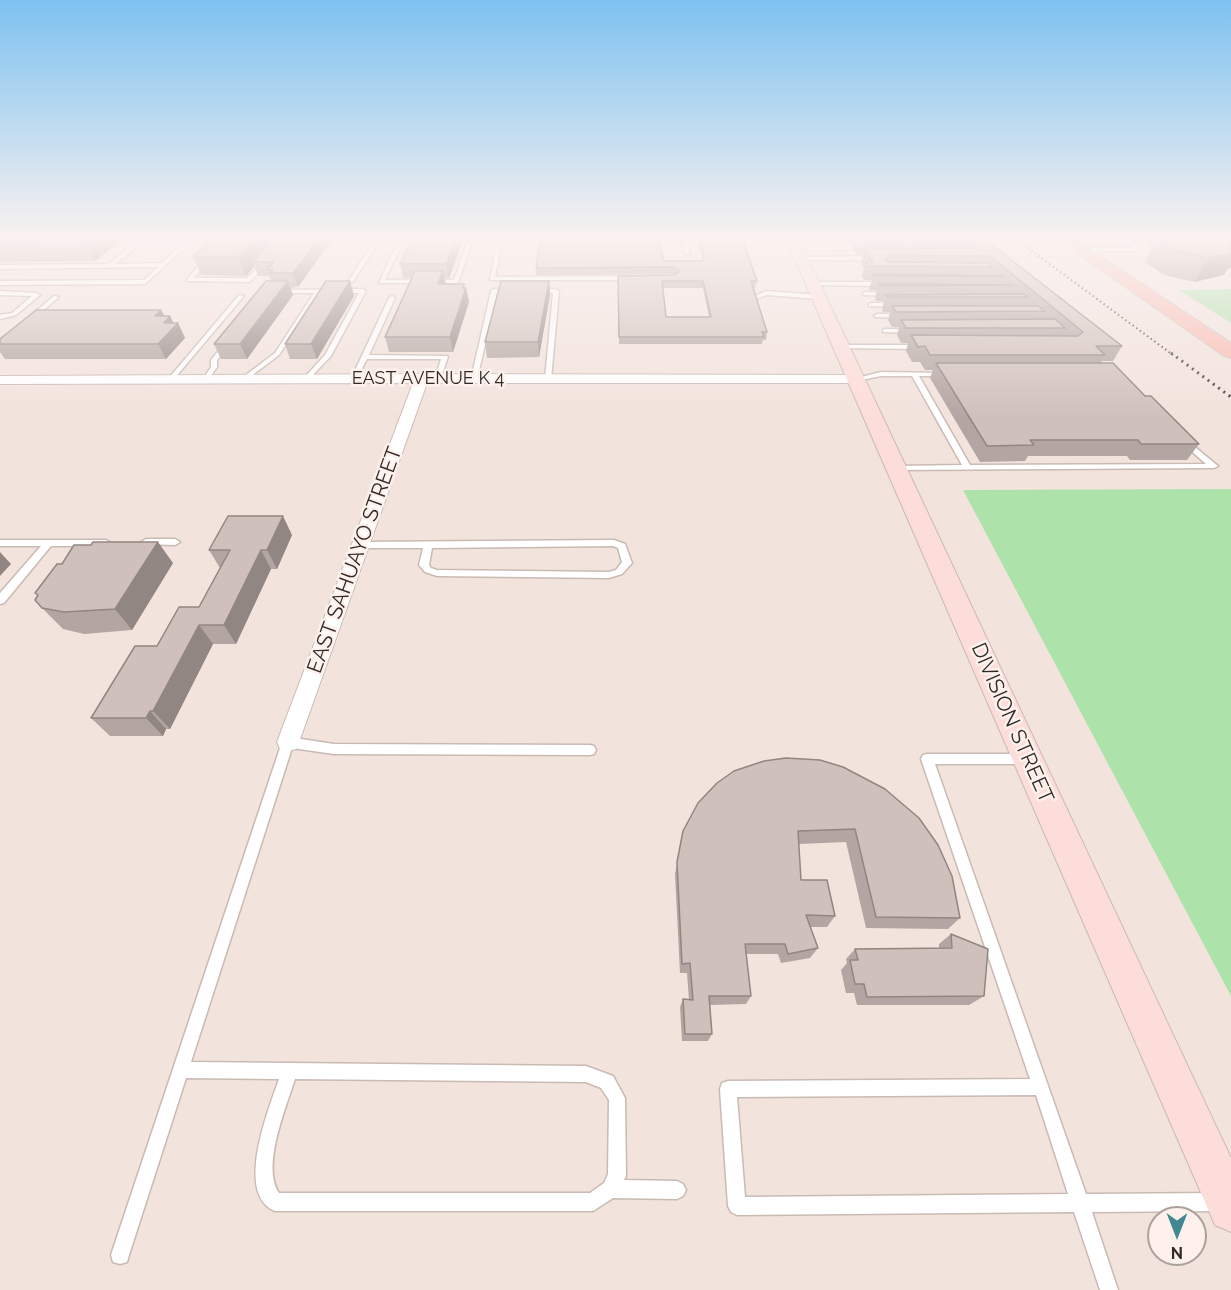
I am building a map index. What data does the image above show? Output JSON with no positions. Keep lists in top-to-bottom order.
{
  "streets": {
    "main road": ["DIVISION STREET"],
    "street": ["EAST AVENUE K 4", "EAST SAHUAYO STREET"]
  },
  "crossings": [
    ["EAST AVENUE K 4", "EAST SAHUAYO STREET"],
    ["EAST AVENUE K 4", "DIVISION STREET"]
  ],
  "north": "bottom"
}
